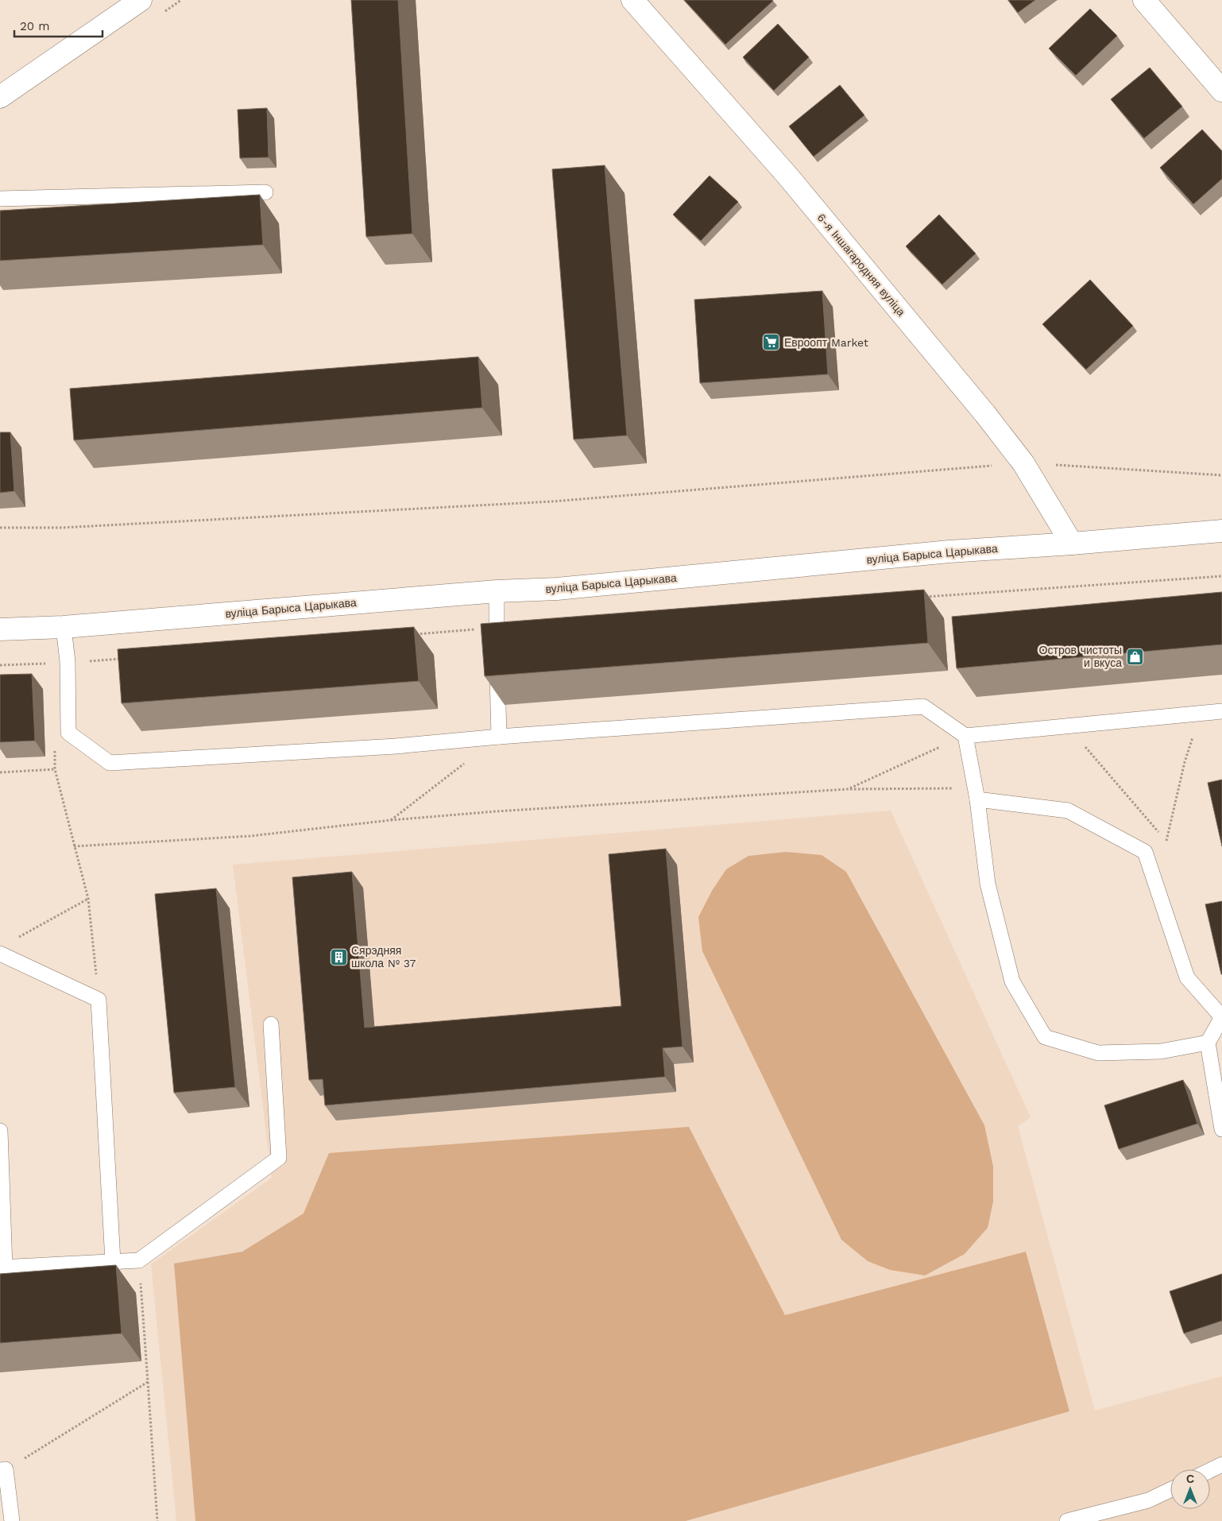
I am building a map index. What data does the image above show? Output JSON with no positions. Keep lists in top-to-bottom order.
{
  "streets": {
    "main road": ["6-я Іншагародняя вуліца", "вуліца Барыса Царыкава"]
  },
  "crossings": [
    ["6-я Іншагародняя вуліца", "вуліца Барыса Царыкава"]
  ],
  "places": {
    "supermarket": ["Евроопт Market"],
    "shop": ["Остров чистоты и вкуса"],
    "building": ["Сярэдняя школа № 37"]
  },
  "scale_bar": "20 m",
  "north": "top"
}
